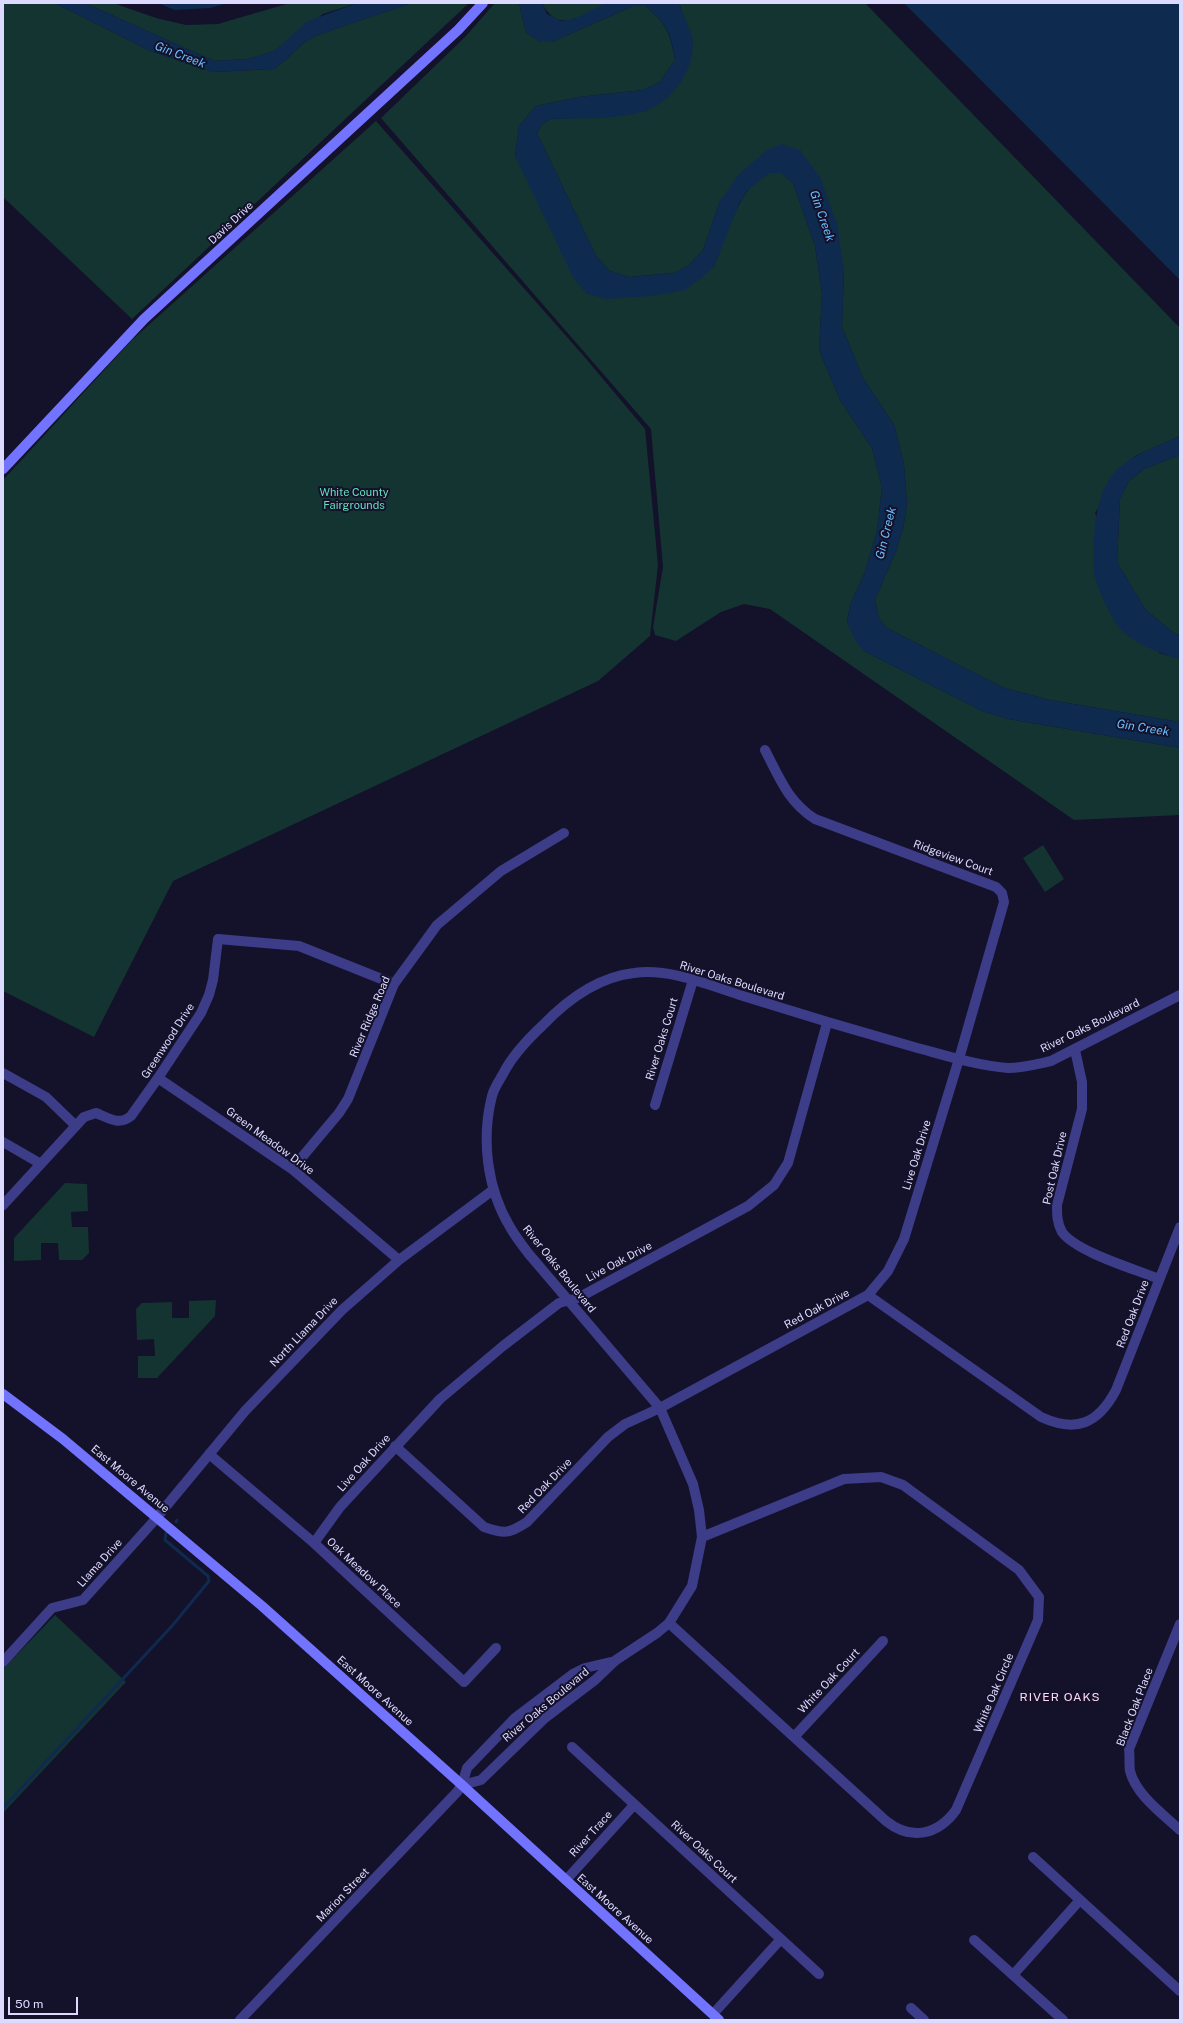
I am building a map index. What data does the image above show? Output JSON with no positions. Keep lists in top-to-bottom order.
{
  "streets": {
    "street": [
      "Davis Drive",
      "Ridgeview Court",
      "River Oaks Boulevard",
      "River Ridge Road",
      "River Oaks Court",
      "Greenwood Drive",
      "Green Meadow Drive",
      "Live Oak Drive",
      "Post Oak Drive",
      "Red Oak Drive",
      "North Llama Drive",
      "East Moore Avenue",
      "Llama Drive",
      "Oak Meadow Place",
      "White Oak Court",
      "White Oak Circle",
      "Black Oak Place",
      "River Trace",
      "Marion Street"
    ]
  },
  "crossings": [
    ["Ridgeview Court", "River Oaks Boulevard"],
    ["Ridgeview Court", "Live Oak Drive"],
    ["River Oaks Boulevard", "River Oaks Court"],
    ["River Oaks Boulevard", "Live Oak Drive"],
    ["River Oaks Boulevard", "Post Oak Drive"],
    ["River Oaks Boulevard", "Red Oak Drive"],
    ["River Oaks Boulevard", "North Llama Drive"],
    ["River Oaks Boulevard", "East Moore Avenue"],
    ["River Oaks Boulevard", "White Oak Circle"],
    ["River Oaks Boulevard", "Marion Street"],
    ["River Ridge Road", "Greenwood Drive"],
    ["River Ridge Road", "Green Meadow Drive"],
    ["River Oaks Court", "River Trace"],
    ["Greenwood Drive", "Green Meadow Drive"],
    ["Green Meadow Drive", "North Llama Drive"],
    ["Live Oak Drive", "Red Oak Drive"],
    ["Live Oak Drive", "Oak Meadow Place"],
    ["Post Oak Drive", "Red Oak Drive"],
    ["North Llama Drive", "East Moore Avenue"],
    ["North Llama Drive", "Llama Drive"],
    ["North Llama Drive", "Oak Meadow Place"],
    ["East Moore Avenue", "Llama Drive"],
    ["East Moore Avenue", "River Trace"],
    ["East Moore Avenue", "Marion Street"],
    ["White Oak Court", "White Oak Circle"]
  ],
  "districts": ["RIVER OAKS"],
  "water": ["Gin Creek"],
  "parks": ["White County Fairgrounds"],
  "scale_bar": "50 m"
}
